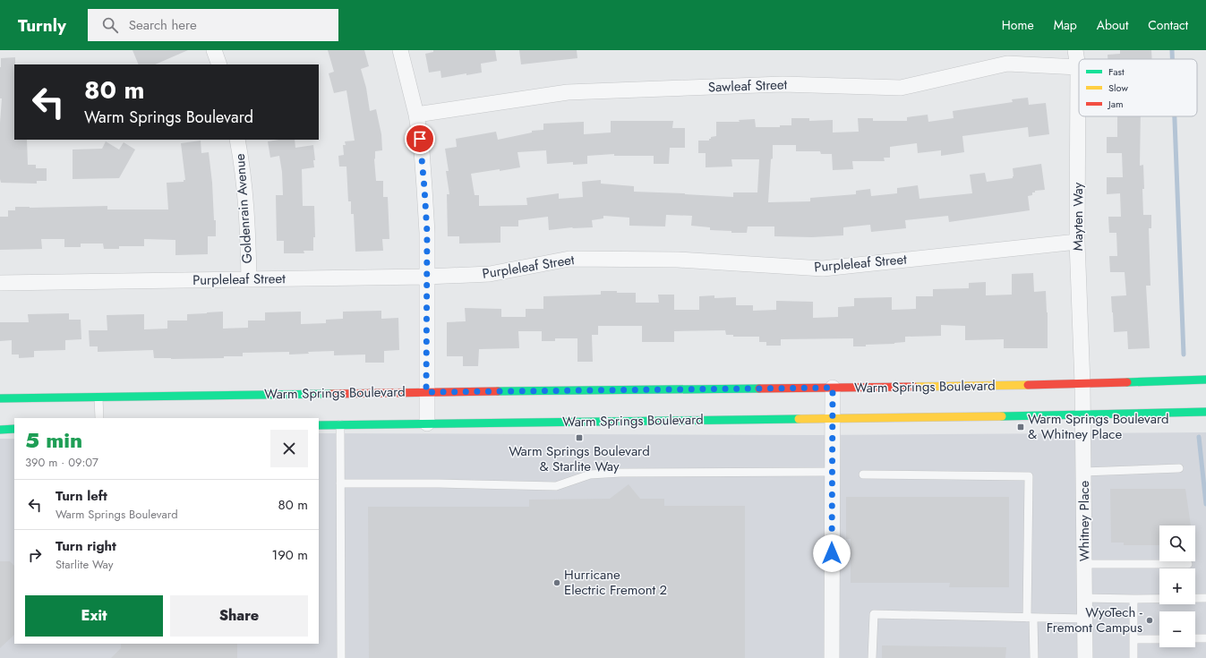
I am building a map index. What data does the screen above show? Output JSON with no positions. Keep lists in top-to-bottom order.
{
  "streets": {
    "main road": ["Warm Springs Boulevard"],
    "street": [
      "Sawleaf Street",
      "Goldenrain Avenue",
      "Mayten Way",
      "Purpleleaf Street",
      "Whitney Place"
    ]
  },
  "crossings": [
    ["Sawleaf Street", "Mayten Way"],
    ["Goldenrain Avenue", "Purpleleaf Street"],
    ["Mayten Way", "Purpleleaf Street"],
    ["Mayten Way", "Warm Springs Boulevard"],
    ["Mayten Way", "Whitney Place"],
    ["Warm Springs Boulevard", "Whitney Place"]
  ],
  "places": {
    "transit": ["Warm Springs Boulevard & Whitney Place", "Warm Springs Boulevard & Starlite Way"],
    "other": ["Hurricane Electric Fremont 2", "WyoTech - Fremont Campus"]
  },
  "legend": ["Fast", "Slow", "Jam"],
  "page": {
    "header": "Turnly",
    "search": "Search here",
    "nav": [
      "Home",
      "Map",
      "About",
      "Contact"
    ],
    "turn": ["80 m", "Warm Springs Boulevard"],
    "heading": ["5 min", "390 m · 09:07"],
    "list": [
      {
        "name": "Turn left",
        "note": "Warm Springs Boulevard",
        "value": "80 m"
      },
      {
        "name": "Turn right",
        "note": "Starlite Way",
        "value": "190 m"
      }
    ],
    "map_buttons": ["+", "−"],
    "buttons": ["Exit", "Share"]
  }
}
